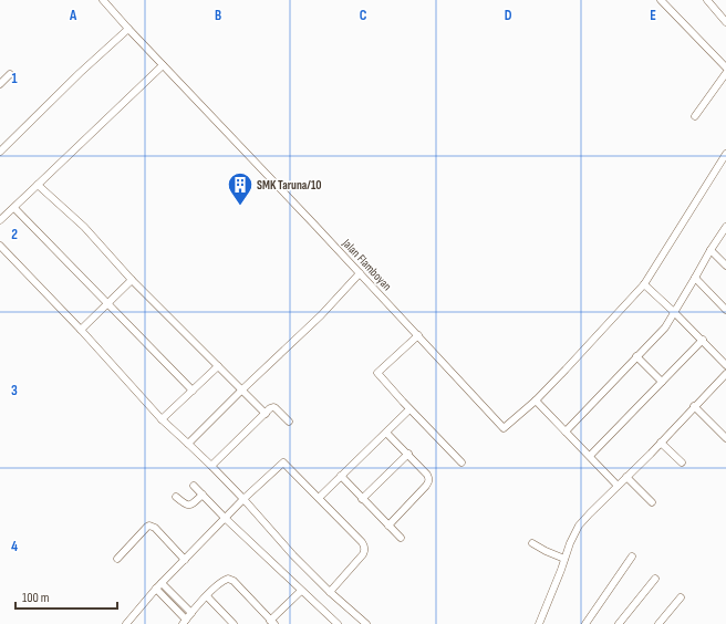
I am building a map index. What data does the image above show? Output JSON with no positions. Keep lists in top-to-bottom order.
{
  "streets": {
    "street": ["Jalan Flamboyan"]
  },
  "places": {
    "building": ["SMK Taruna/10"]
  },
  "scale_bar": "100 m",
  "grid": {
    "columns": [
      "A",
      "B",
      "C",
      "D",
      "E"
    ],
    "rows": [
      "1",
      "2",
      "3",
      "4"
    ]
  }
}
